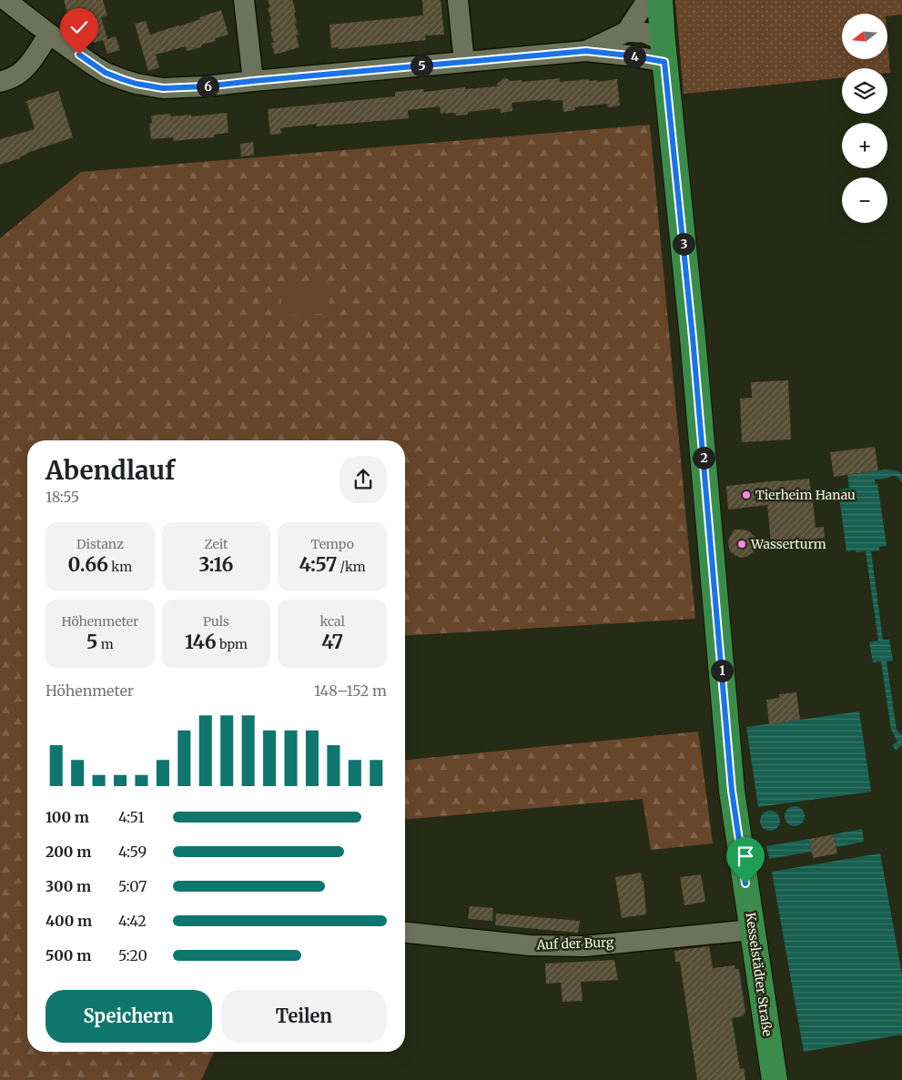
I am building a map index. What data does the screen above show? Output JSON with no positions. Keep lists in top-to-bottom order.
{
  "streets": {
    "main road": ["Kesselstädter Straße"],
    "street": ["Auf der Burg"]
  },
  "crossings": [
    ["Auf der Burg", "Kesselstädter Straße"]
  ],
  "places": ["Tierheim Hanau", "Wasserturm"],
  "north": "left",
  "page": {
    "map_buttons": ["+", "−"],
    "pins": [
      "4",
      "5",
      "6",
      "3",
      "2",
      "1"
    ],
    "heading": ["Abendlauf", "18:55"],
    "stats": [
      ["Distanz", "0.66 km"],
      ["Zeit", "3:16"],
      ["Tempo", "4:57 /km"],
      ["Höhenmeter", "5 m"],
      ["Puls", "146 bpm"],
      ["kcal", "47"]
    ],
    "chart": ["Höhenmeter", "148–152 m"],
    "list": [
      {
        "name": "100 m",
        "note": "4:51"
      },
      {
        "name": "200 m",
        "note": "4:59"
      },
      {
        "name": "300 m",
        "note": "5:07"
      },
      {
        "name": "400 m",
        "note": "4:42"
      },
      {
        "name": "500 m",
        "note": "5:20"
      }
    ],
    "buttons": ["Speichern", "Teilen"]
  }
}
